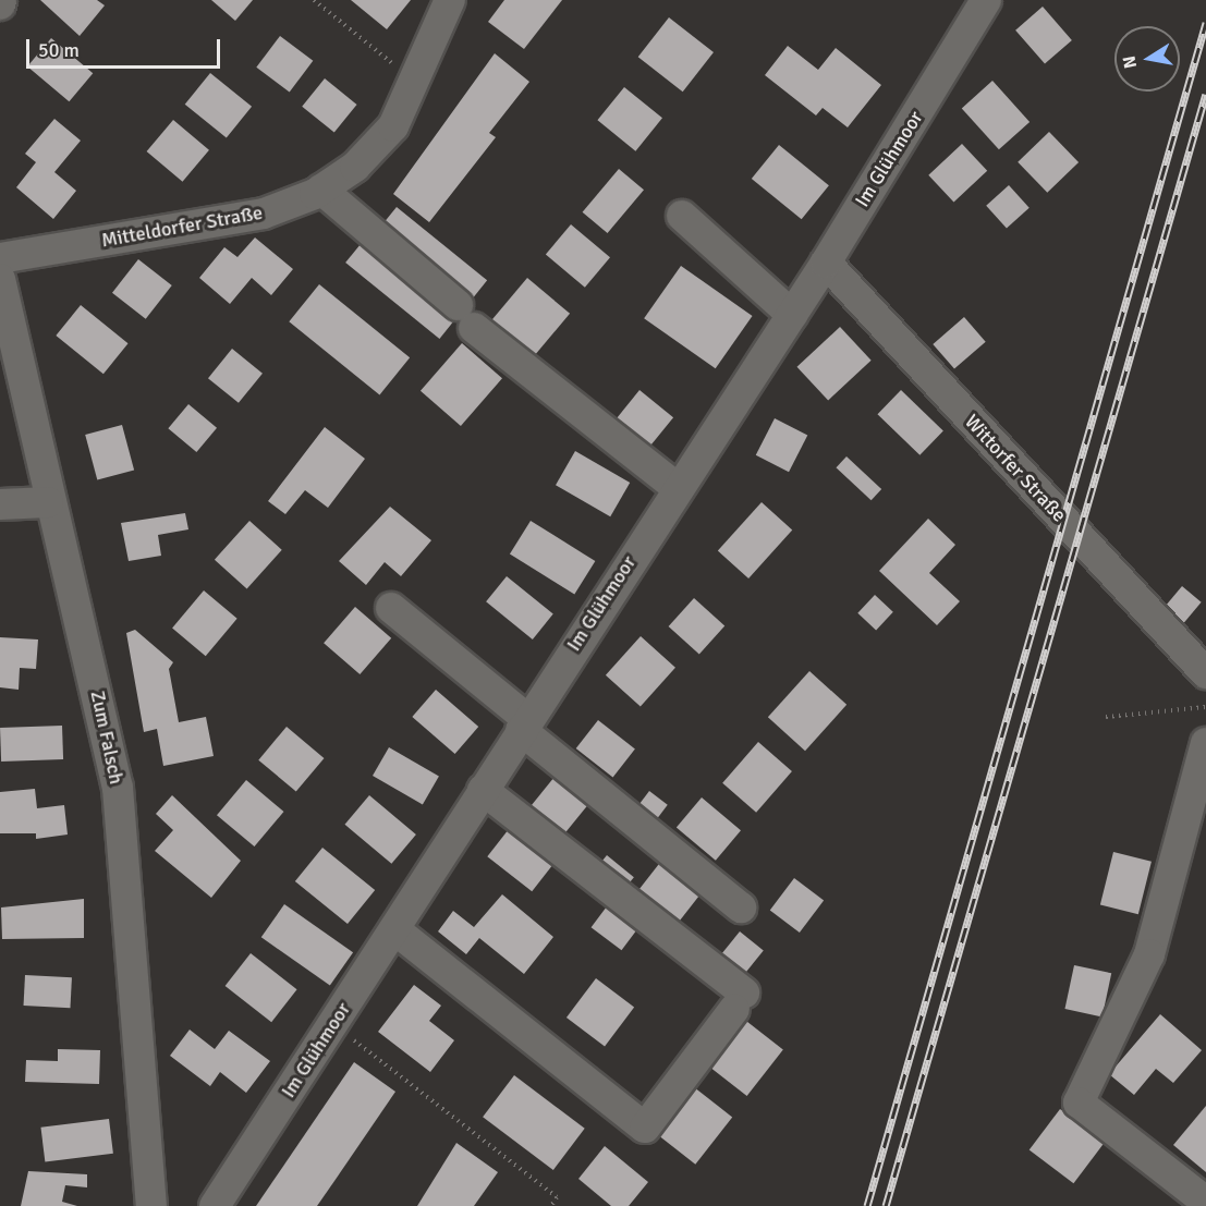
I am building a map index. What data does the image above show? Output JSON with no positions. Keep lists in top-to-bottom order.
{
  "streets": {
    "street": [
      "Im Glühmoor",
      "Mitteldorfer Straße",
      "Wittorfer Straße",
      "Zum Falsch"
    ]
  },
  "crossings": [
    ["Im Glühmoor", "Wittorfer Straße"]
  ],
  "scale_bar": "50 m",
  "north": "left"
}
